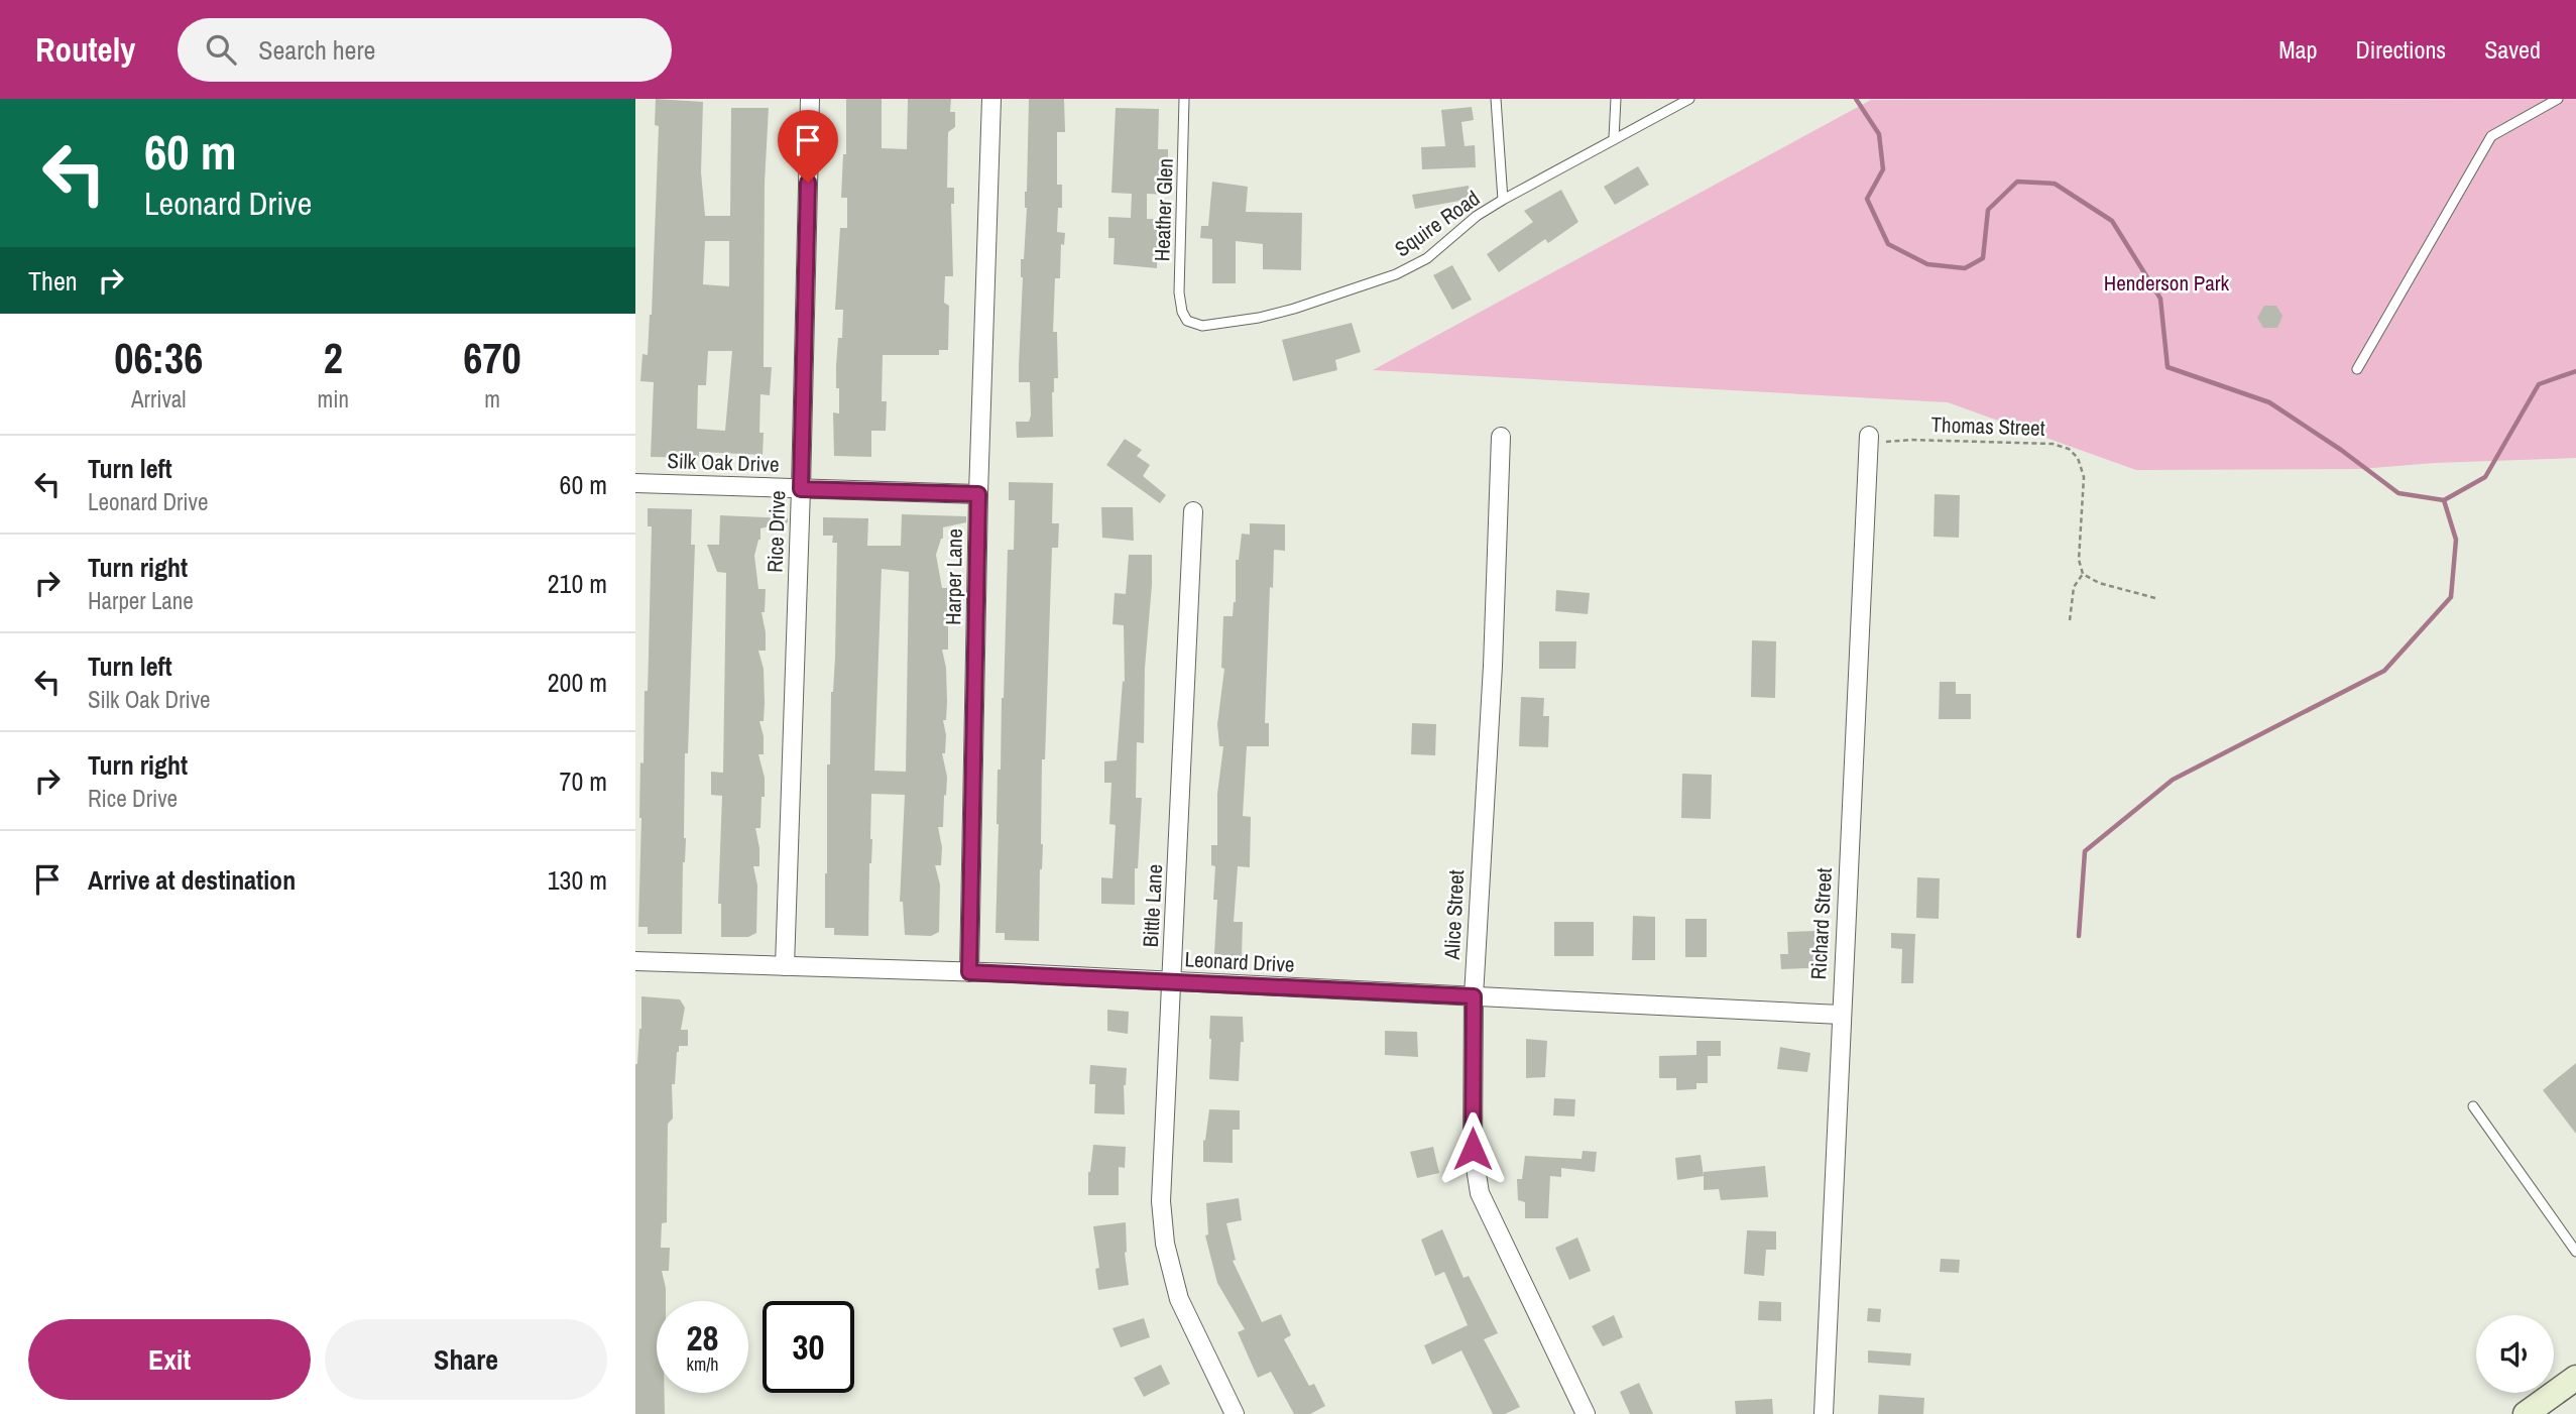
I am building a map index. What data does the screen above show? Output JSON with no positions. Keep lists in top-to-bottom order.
{
  "streets": {
    "street": [
      "Silk Oak Drive",
      "Rice Drive",
      "Harper Lane",
      "Bittle Lane",
      "Alice Street",
      "Richard Street",
      "Leonard Drive"
    ],
    "lane": ["Heather Glen", "Squire Road"],
    "path": ["Thomas Street"]
  },
  "crossings": [
    ["Heather Glen", "Squire Road"],
    ["Thomas Street", "Richard Street"],
    ["Silk Oak Drive", "Rice Drive"],
    ["Silk Oak Drive", "Harper Lane"],
    ["Rice Drive", "Leonard Drive"],
    ["Harper Lane", "Leonard Drive"],
    ["Bittle Lane", "Leonard Drive"],
    ["Alice Street", "Leonard Drive"],
    ["Richard Street", "Leonard Drive"]
  ],
  "parks": ["Henderson Park"],
  "page": {
    "header": "Routely",
    "search": "Search here",
    "nav": ["Map", "Directions", "Saved"],
    "turn": ["60 m", "Leonard Drive"],
    "then": "Then",
    "eta": [
      "06:36",
      "Arrival",
      "2",
      "min",
      "670",
      "m"
    ],
    "list": [
      {
        "name": "Turn left",
        "note": "Leonard Drive",
        "value": "60 m"
      },
      {
        "name": "Turn right",
        "note": "Harper Lane",
        "value": "210 m"
      },
      {
        "name": "Turn left",
        "note": "Silk Oak Drive",
        "value": "200 m"
      },
      {
        "name": "Turn right",
        "note": "Rice Drive",
        "value": "70 m"
      },
      {
        "name": "Arrive at destination",
        "value": "130 m"
      }
    ],
    "speed": "28 km/h",
    "limit": "30",
    "buttons": ["Exit", "Share"]
  }
}
